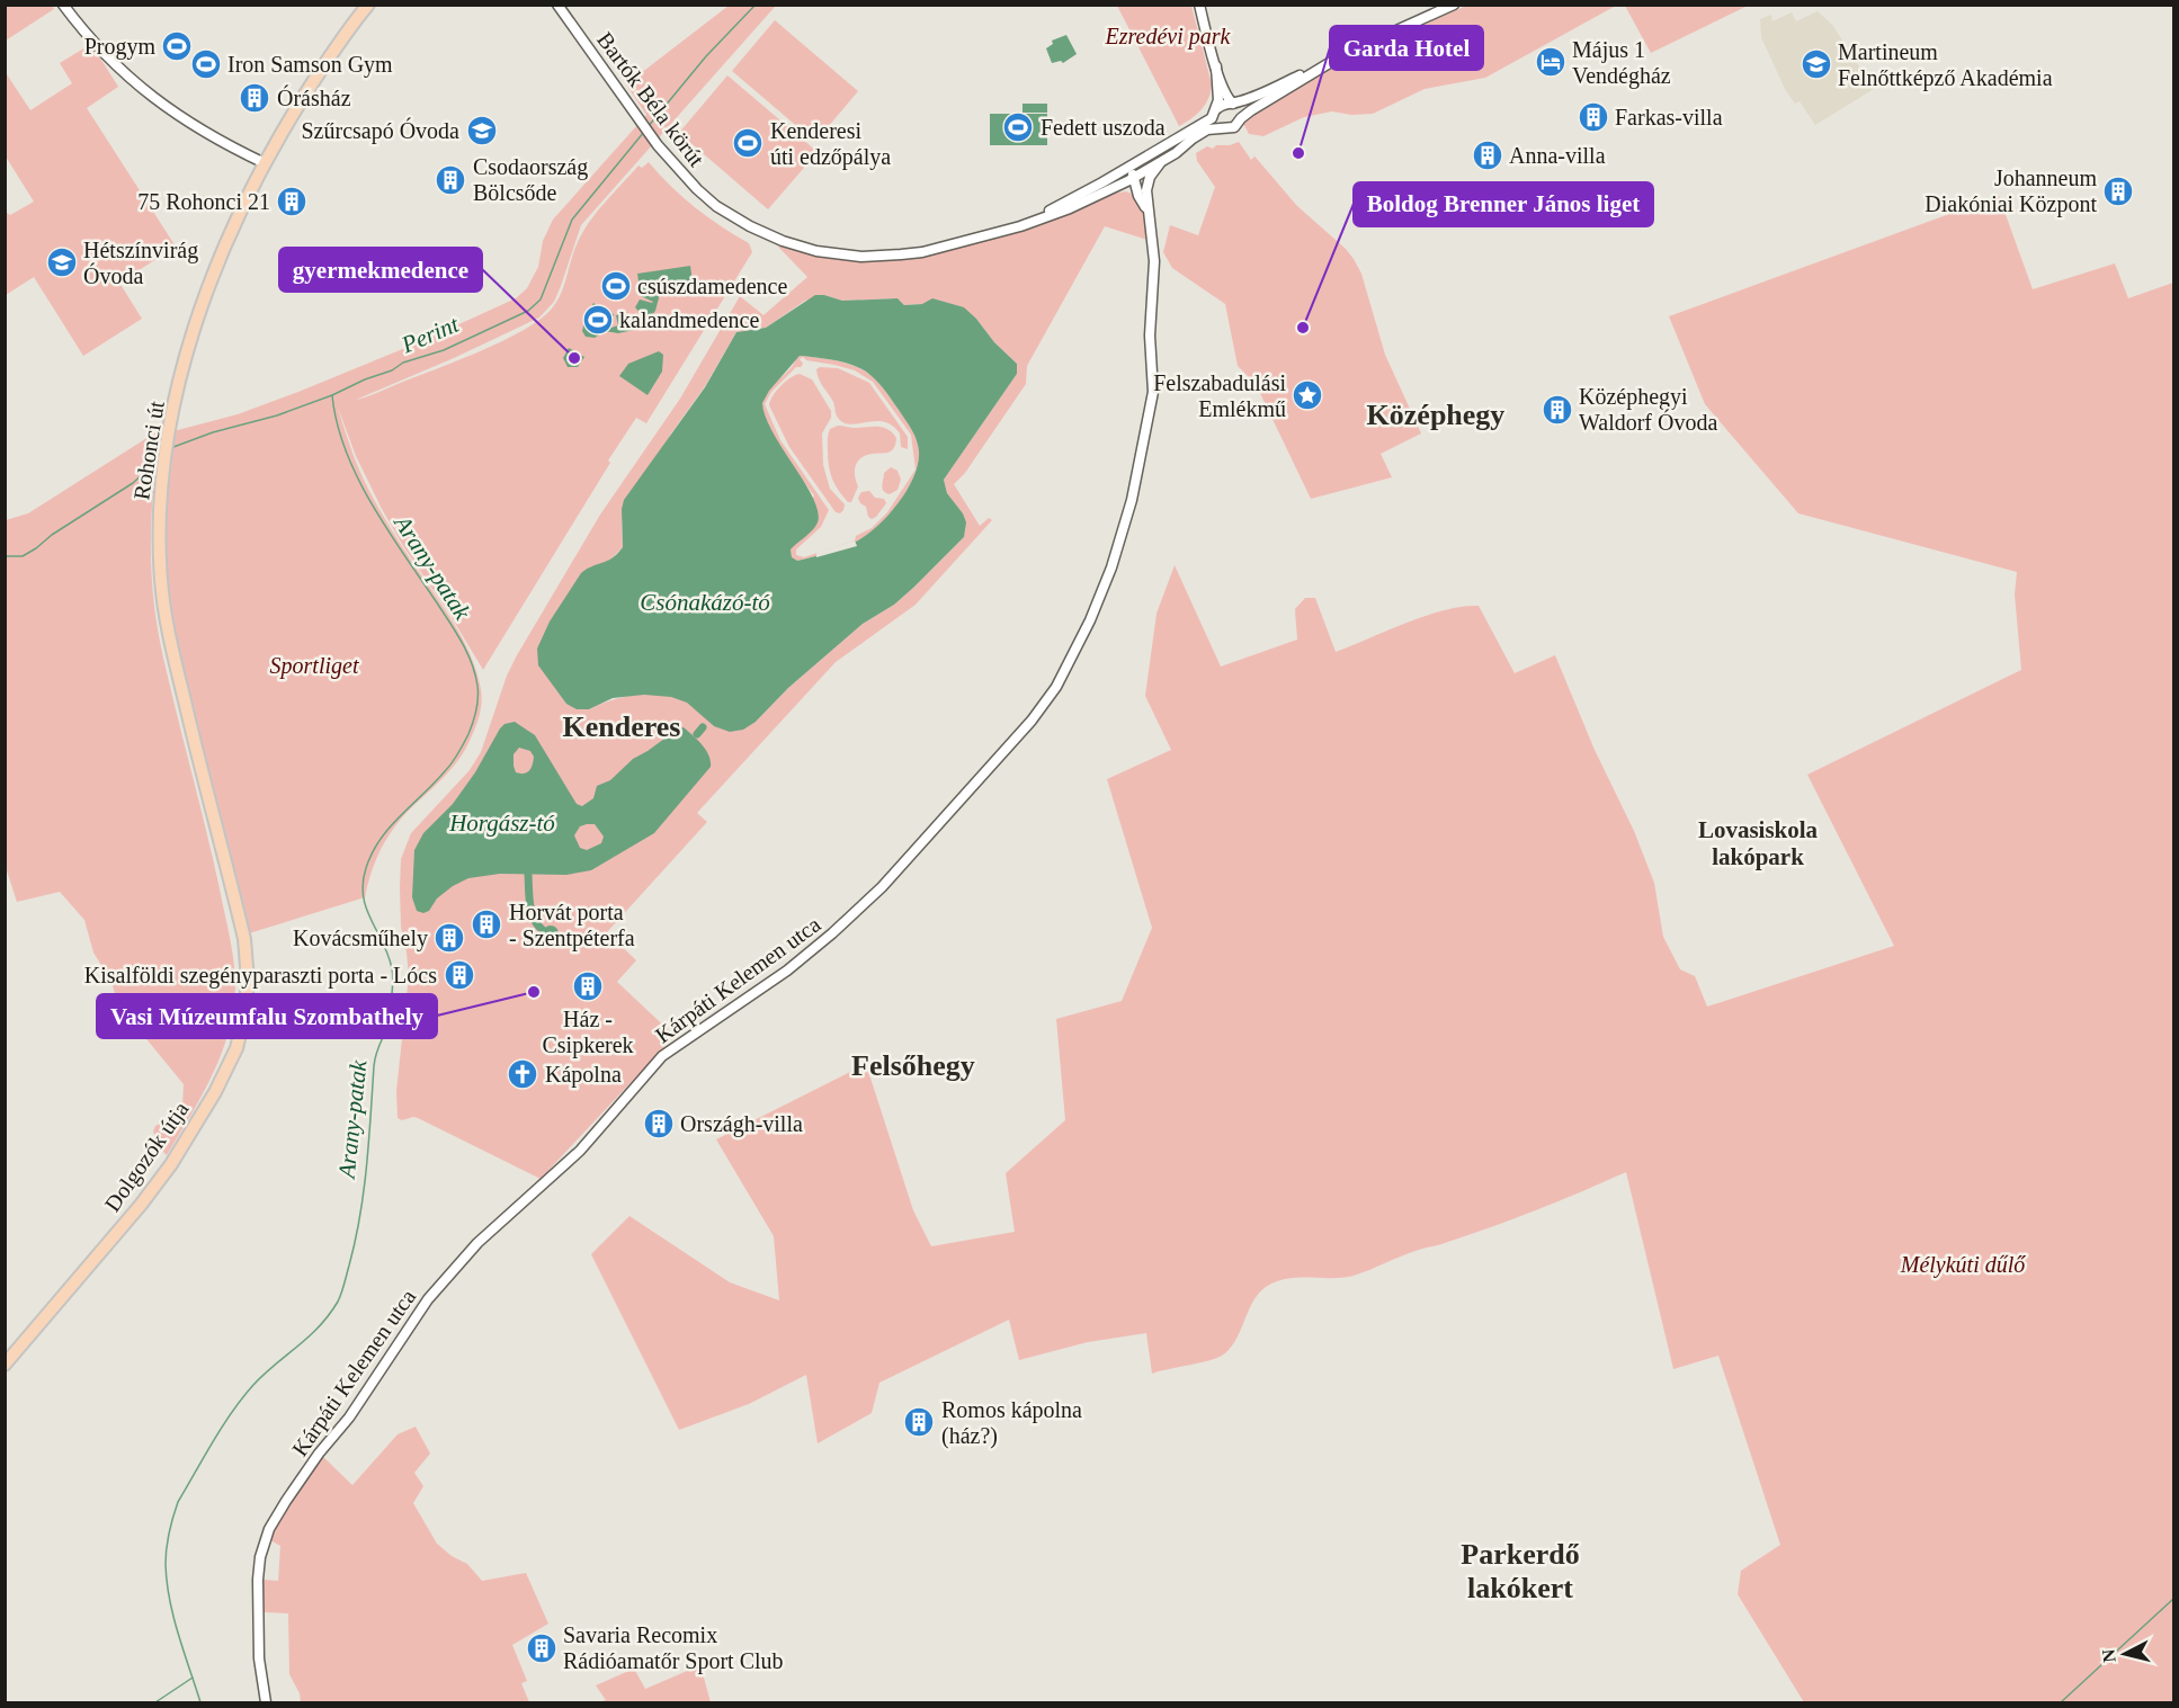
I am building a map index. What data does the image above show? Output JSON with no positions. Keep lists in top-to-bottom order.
{
  "streets": {
    "main road": ["Rohonci út", "Dolgozók útja"],
    "street": ["Bartók Béla körút", "Kárpáti Kelemen utca"]
  },
  "crossings": [
    ["Bartók Béla körút", "Kárpáti Kelemen utca"],
    ["Rohonci út", "Dolgozók útja"]
  ],
  "districts": [
    "Középhegy",
    "Kenderes",
    "Lovasiskola lakópark",
    "Felsőhegy",
    "Parkerdő lakókert"
  ],
  "water": [
    "Perint",
    "Arany-patak",
    "Csónakázó-tó",
    "Horgász-tó"
  ],
  "parks": ["Ezredévi park", "Sportliget", "Mélykúti dűlő"],
  "places": {
    "sports": [
      "Progym",
      "Iron Samson Gym",
      "Fedett uszoda",
      "Kenderesi úti edzőpálya",
      "csúszdamedence",
      "kalandmedence"
    ],
    "hotel": ["Május 1 Vendégház"],
    "school or university": ["Martineum Felnőttképző Akadémia", "Szűrcsapó Óvoda", "Hétszínvirág Óvoda"],
    "building": [
      "Órásház",
      "Farkas-villa",
      "Anna-villa",
      "Csodaország Bölcsőde",
      "Johanneum Diakóniai Központ",
      "75 Rohonci 21",
      "Középhegyi Waldorf Óvoda",
      "Horvát porta - Szentpéterfa",
      "Kovácsműhely",
      "Kisalföldi szegényparaszti porta - Lócs",
      "Ház - Csipkerek",
      "Országh-villa",
      "Romos kápolna (ház?)",
      "Savaria Recomix Rádióamatőr Sport Club"
    ],
    "other": [
      "Garda Hotel",
      "Boldog Brenner János liget",
      "gyermekmedence",
      "Vasi Múzeumfalu Szombathely"
    ],
    "place": ["Felszabadulási Emlékmű"],
    "church": ["Kápolna"]
  },
  "north": "left"
}
